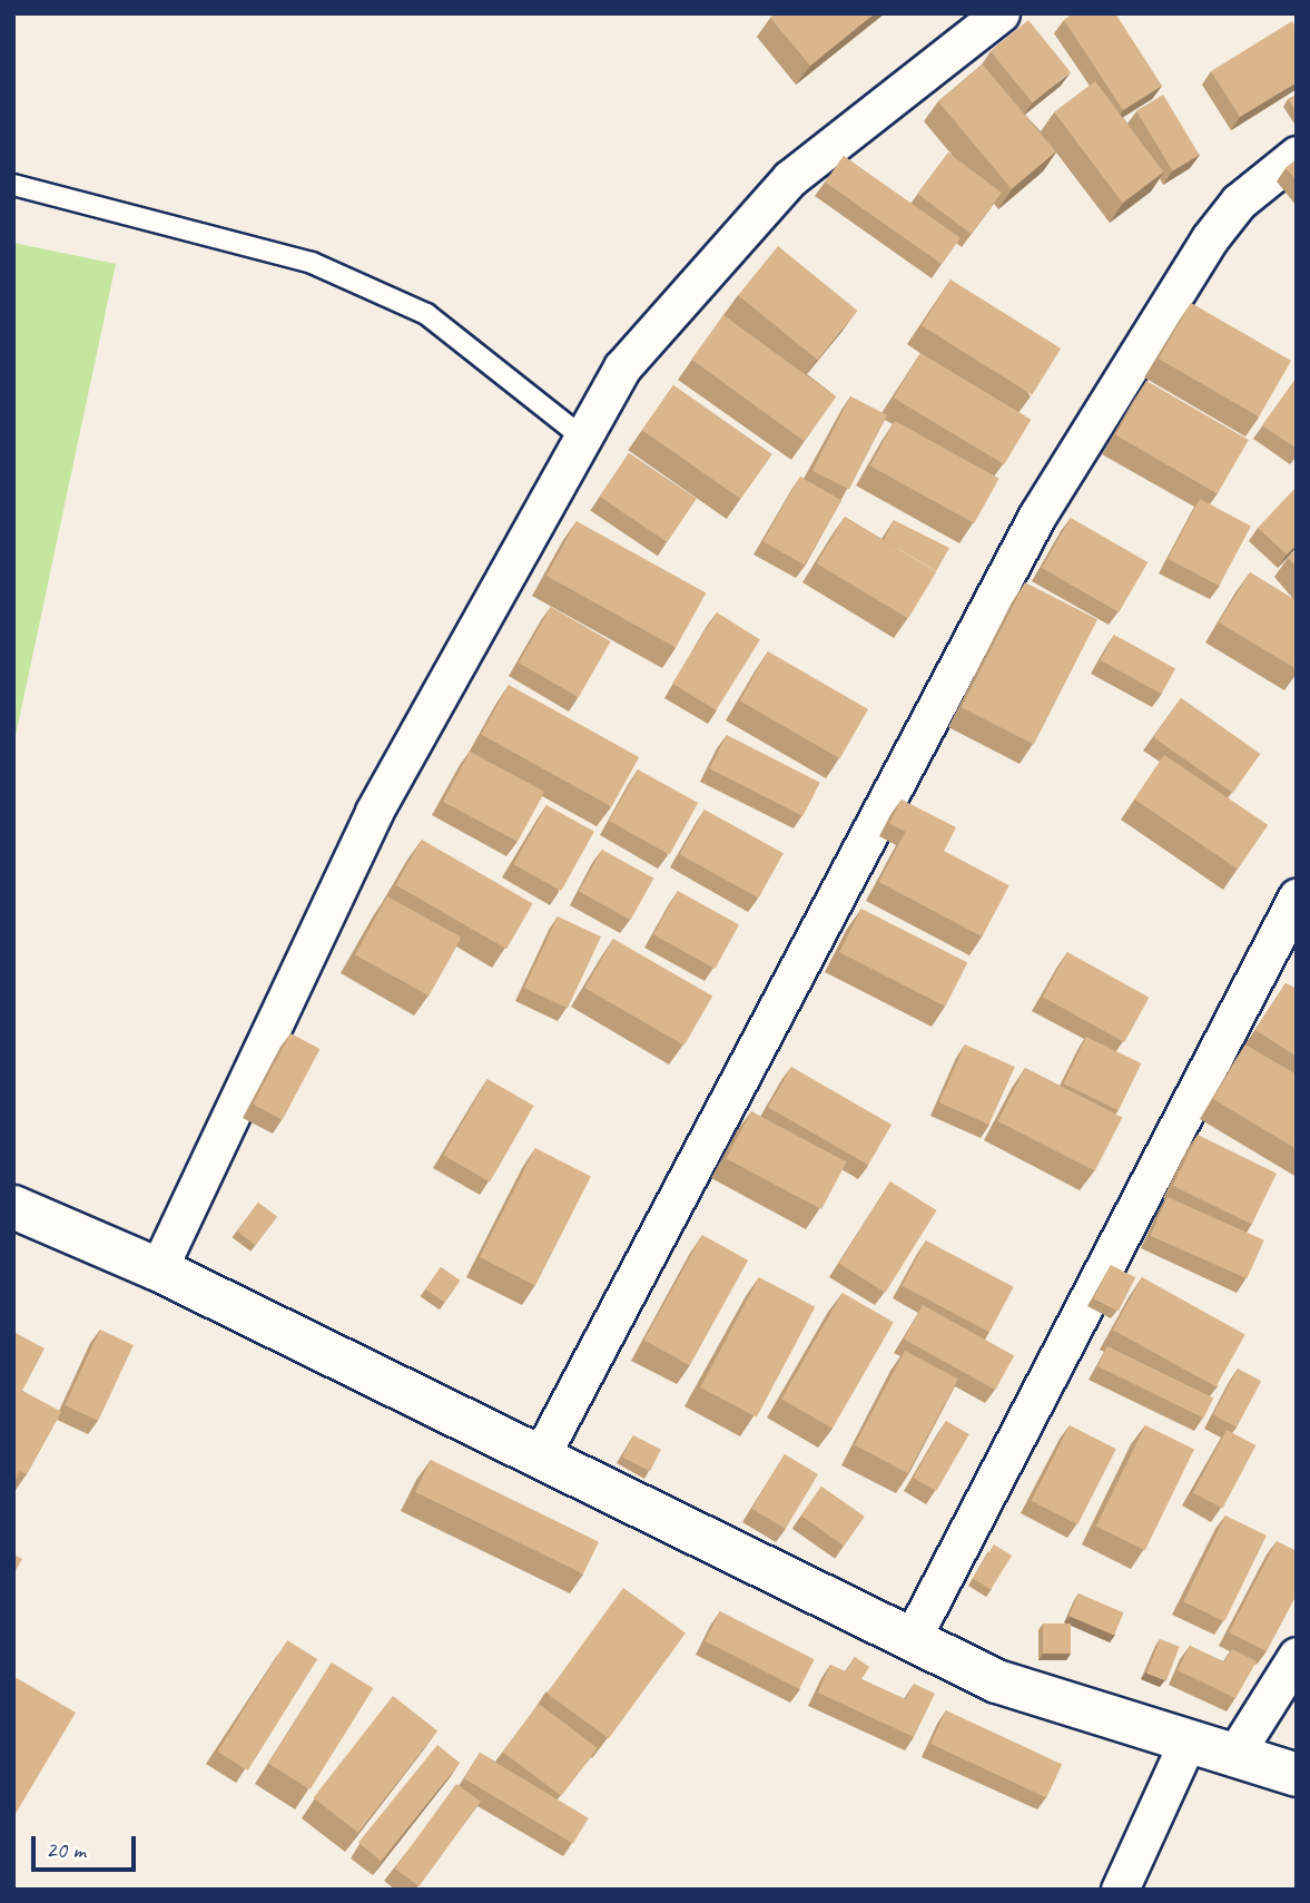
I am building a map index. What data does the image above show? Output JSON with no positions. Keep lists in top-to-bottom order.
{
  "scale_bar": "20 m"
}
